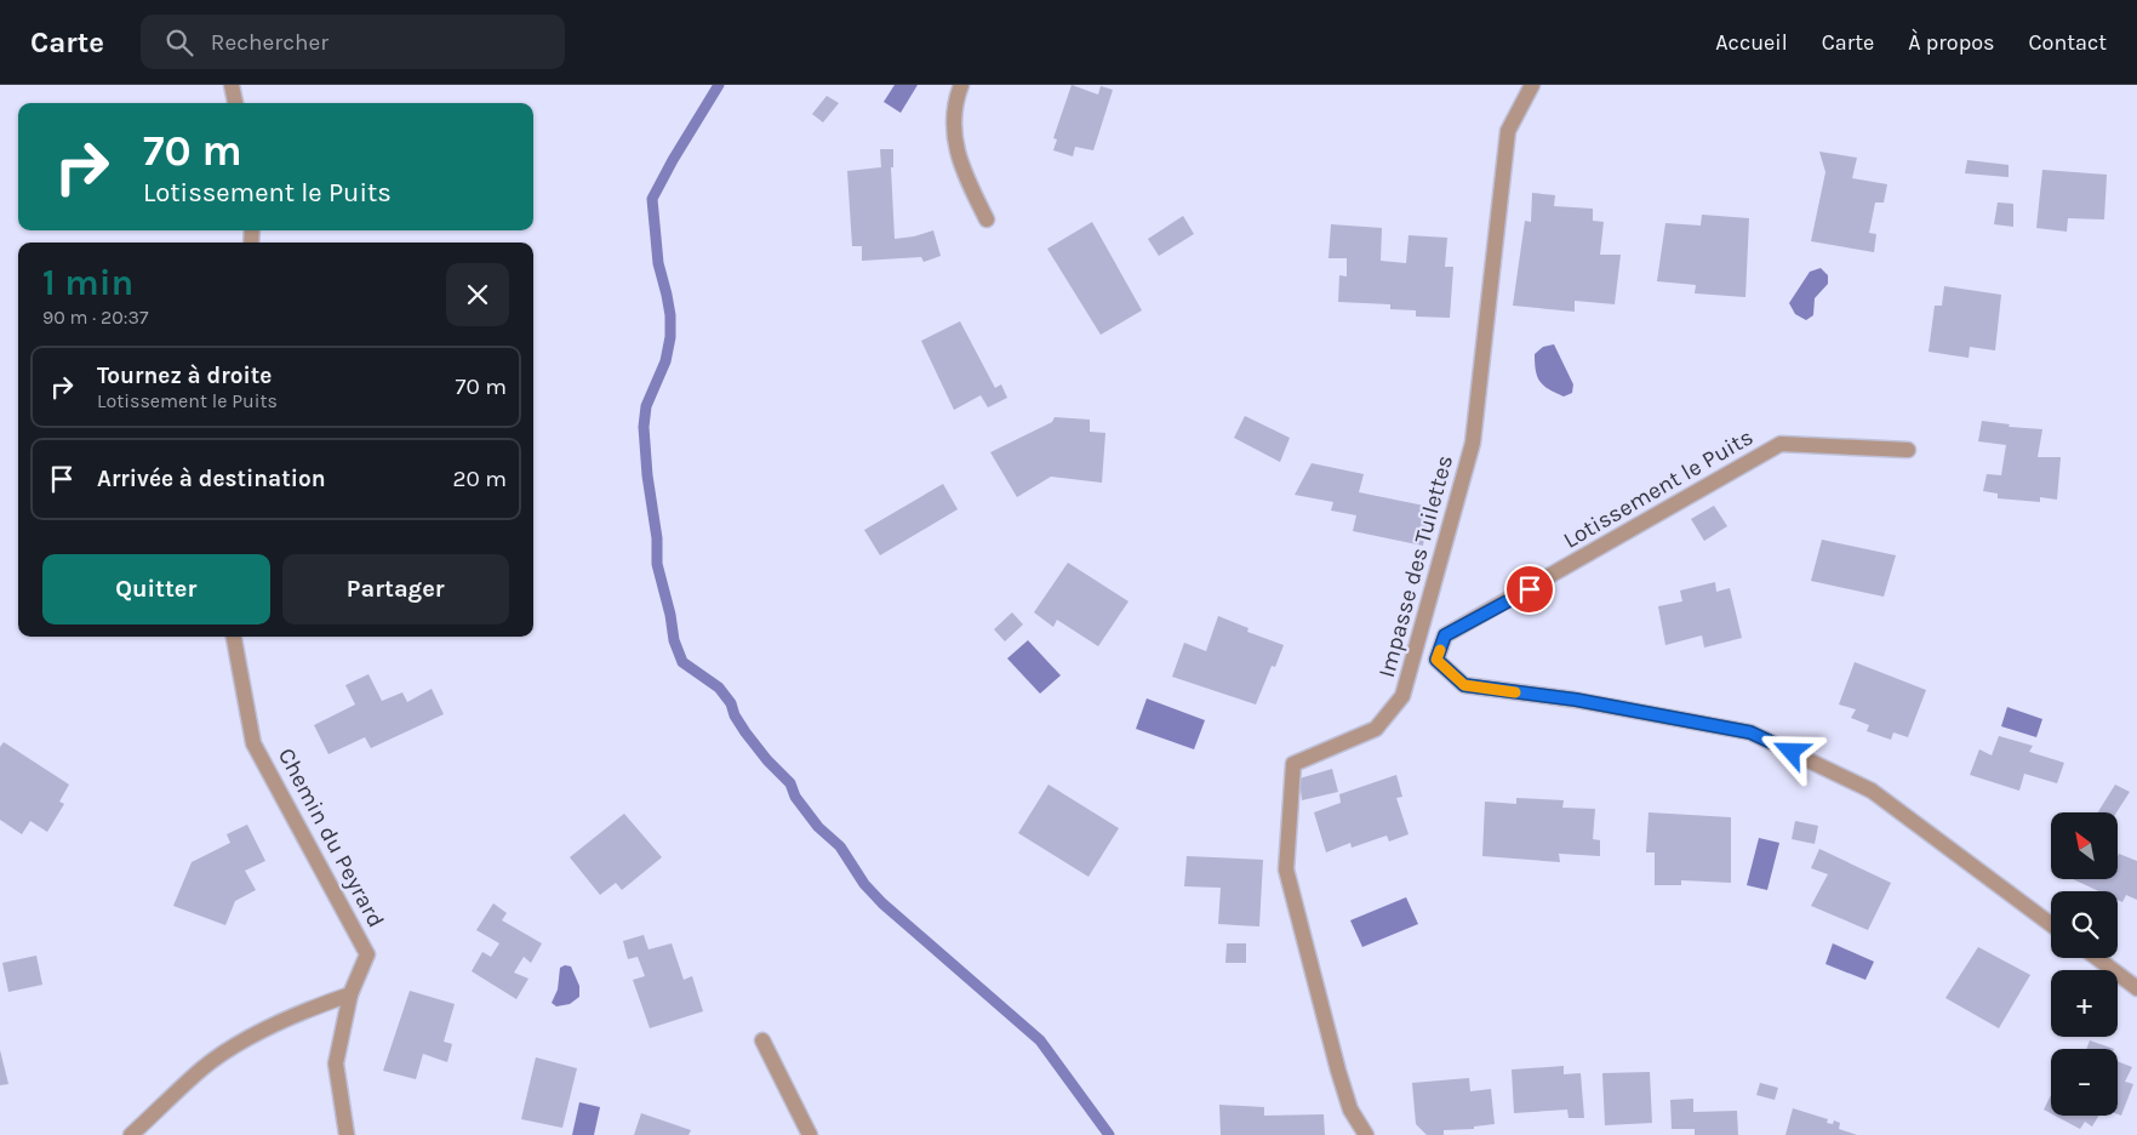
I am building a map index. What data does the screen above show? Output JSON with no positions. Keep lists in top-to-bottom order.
{
  "streets": {
    "street": ["Lotissement le Puits", "Impasse des Tuilettes", "Chemin du Peyrard"]
  },
  "north": "top left",
  "page": {
    "header": "Carte",
    "search": "Rechercher",
    "nav": [
      "Accueil",
      "Carte",
      "À propos",
      "Contact"
    ],
    "turn": ["70 m", "Lotissement le Puits"],
    "heading": ["1 min", "90 m · 20:37"],
    "list": [
      {
        "name": "Tournez à droite",
        "note": "Lotissement le Puits",
        "value": "70 m"
      },
      {
        "name": "Arrivée à destination",
        "value": "20 m"
      }
    ],
    "buttons": ["Quitter", "Partager"],
    "map_buttons": ["+", "−"]
  }
}
